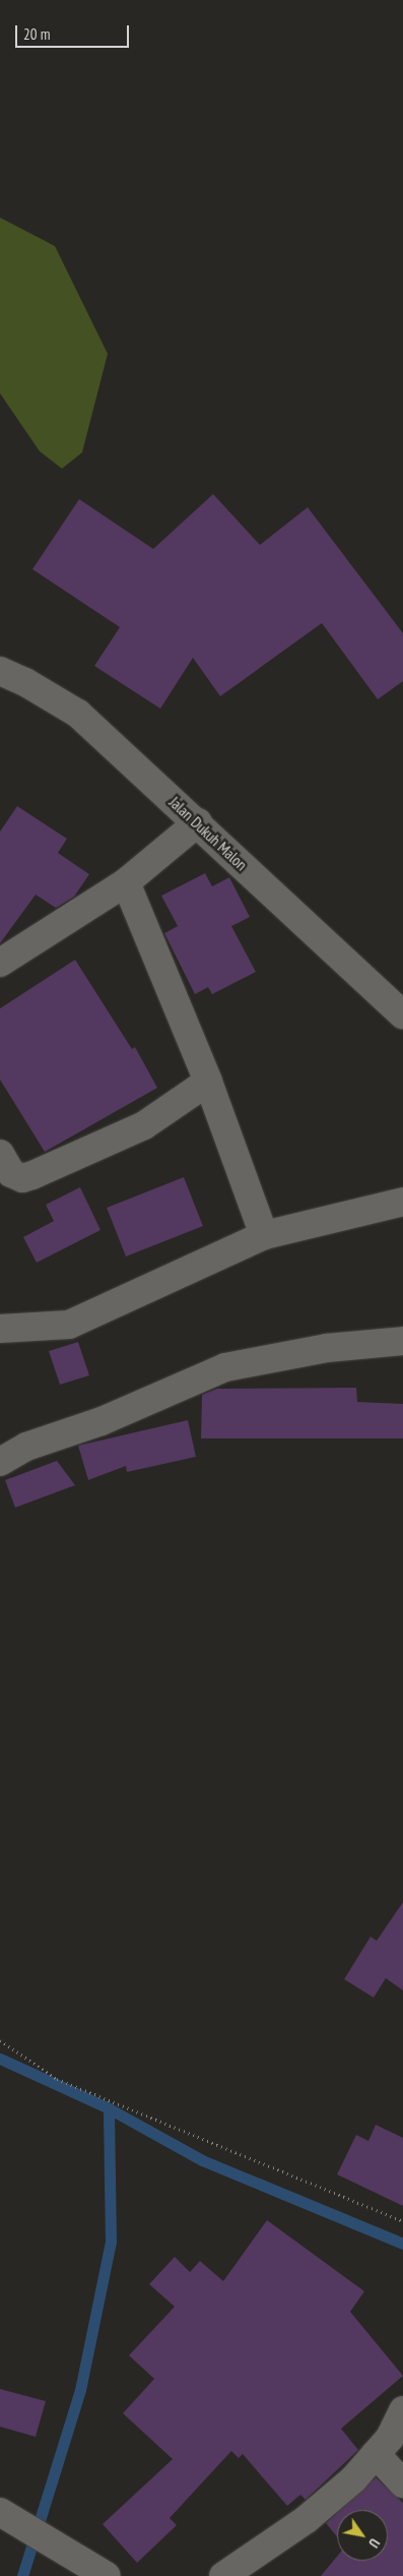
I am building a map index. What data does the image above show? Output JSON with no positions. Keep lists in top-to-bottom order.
{
  "streets": {
    "street": ["Jalan Dukuh Malon"]
  },
  "scale_bar": "20 m",
  "north": "bottom right"
}
